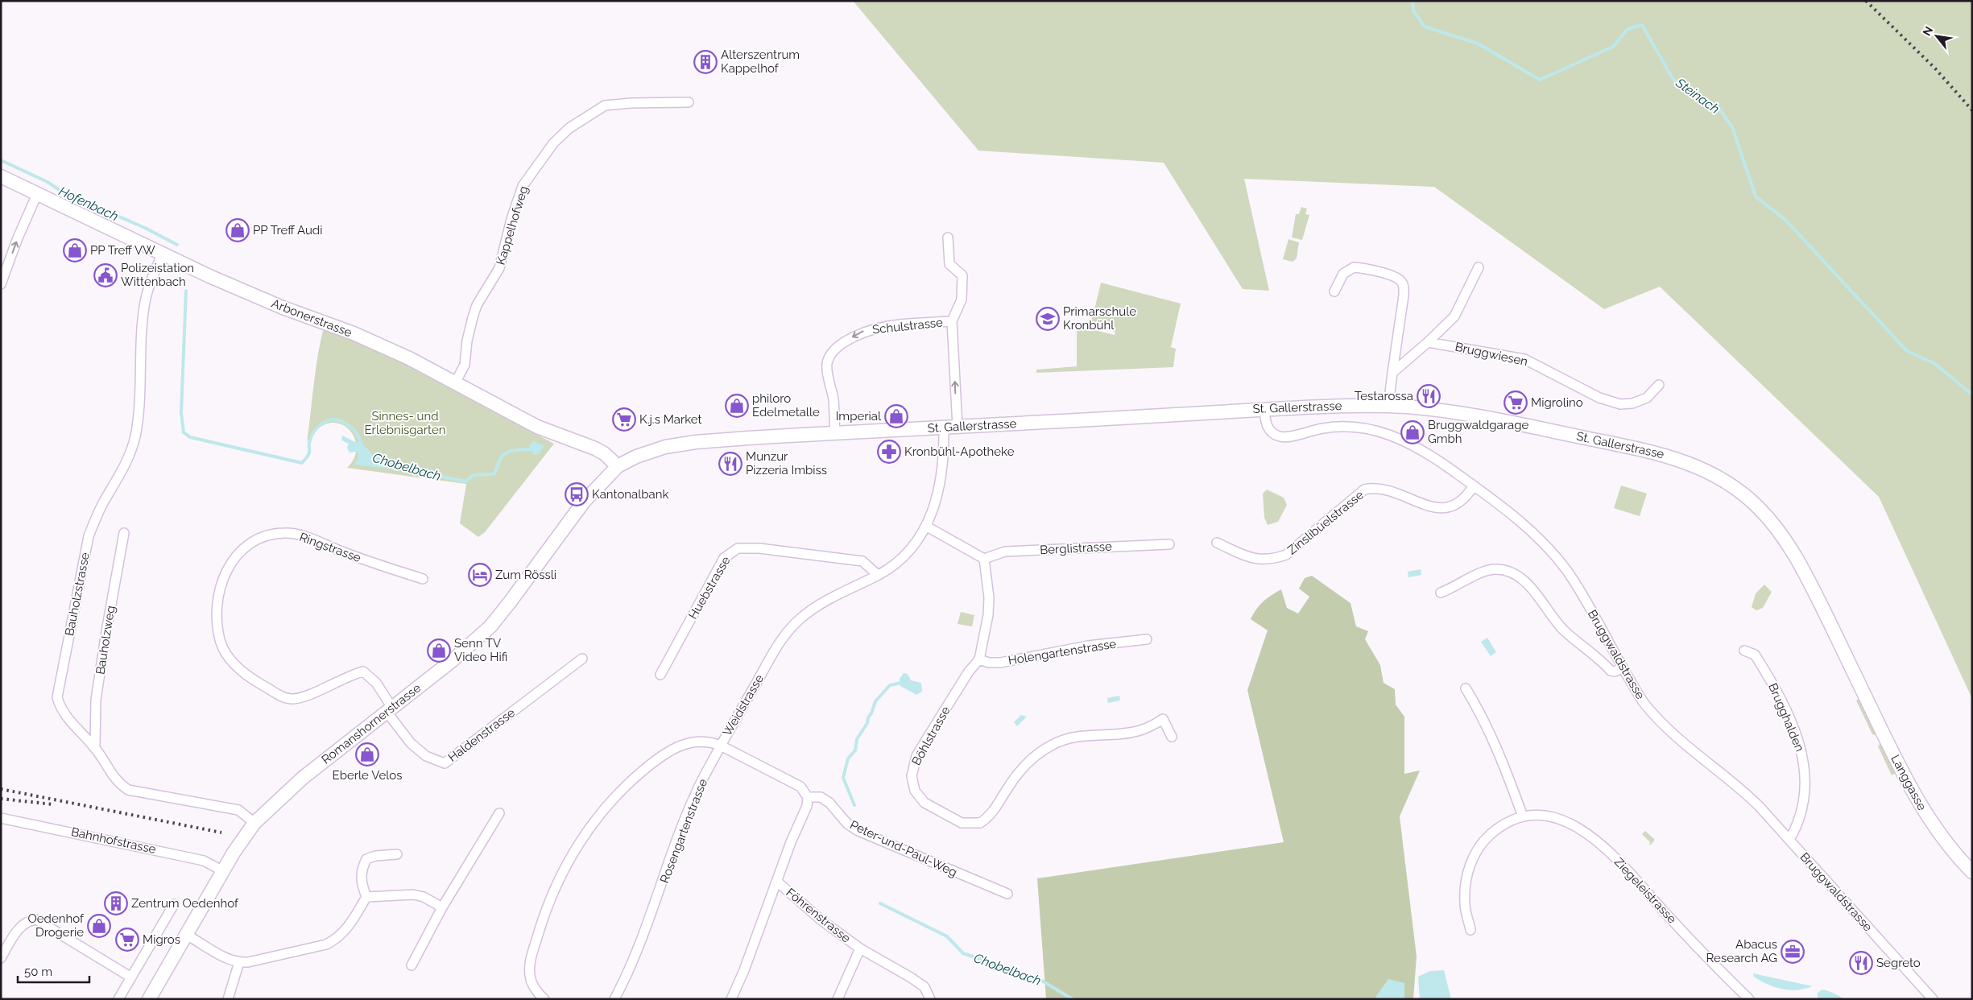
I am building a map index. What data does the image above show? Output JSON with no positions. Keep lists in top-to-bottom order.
{
  "streets": {
    "main road": [
      "Arbonerstrasse",
      "St. Gallerstrasse",
      "Romanshornerstrasse",
      "Langgasse"
    ],
    "street": [
      "Kappelhofweg",
      "Schulstrasse",
      "Bruggwiesen",
      "Zinslibüelstrasse",
      "Ringstrasse",
      "Berglistrasse",
      "Huebstrasse",
      "Bauholzstrasse",
      "Bauholzweg",
      "Holengartenstrasse",
      "Bruggwaldstrasse",
      "Weidstrasse",
      "Brugghalden",
      "Haldenstrasse",
      "Böhlstrasse",
      "Rosengartenstrasse",
      "Bahnhofstrasse",
      "Peter-und-Paul-Weg",
      "Ziegeleistrasse",
      "Föhrenstrasse"
    ]
  },
  "crossings": [
    ["Kappelhofweg", "Arbonerstrasse"],
    ["Arbonerstrasse", "St. Gallerstrasse"],
    ["Arbonerstrasse", "Bauholzstrasse"],
    ["Arbonerstrasse", "Romanshornerstrasse"],
    ["Schulstrasse", "St. Gallerstrasse"],
    ["St. Gallerstrasse", "Bruggwaldstrasse"],
    ["St. Gallerstrasse", "Weidstrasse"],
    ["St. Gallerstrasse", "Romanshornerstrasse"],
    ["St. Gallerstrasse", "Langgasse"],
    ["Zinslibüelstrasse", "Bruggwaldstrasse"],
    ["Ringstrasse", "Romanshornerstrasse"],
    ["Ringstrasse", "Haldenstrasse"],
    ["Berglistrasse", "Böhlstrasse"],
    ["Huebstrasse", "Weidstrasse"],
    ["Bauholzstrasse", "Bauholzweg"],
    ["Bauholzstrasse", "Romanshornerstrasse"],
    ["Holengartenstrasse", "Böhlstrasse"],
    ["Bruggwaldstrasse", "Brugghalden"],
    ["Weidstrasse", "Rosengartenstrasse"],
    ["Weidstrasse", "Peter-und-Paul-Weg"],
    ["Romanshornerstrasse", "Haldenstrasse"],
    ["Romanshornerstrasse", "Bahnhofstrasse"]
  ],
  "water": ["Steinach", "Hofenbach", "Chobelbach"],
  "parks": ["Sinnes- und Erlebnisgarten"],
  "places": {
    "building": ["Alterszentrum Kappelhof", "Zentrum Oedenhof"],
    "shop": [
      "PP Treff Audi",
      "PP Treff VW",
      "philoro Edelmetalle",
      "Imperial",
      "Bruggwaldgarage Gmbh",
      "Senn TV Video Hifi",
      "Eberle Velos",
      "Oedenhof Drogerie"
    ],
    "public building": ["Polizeistation Wittenbach"],
    "school or university": ["Primarschule Kronbühl"],
    "restaurant": ["Testarossa", "Munzur Pizzeria Imbiss", "Segreto"],
    "supermarket": ["Migrolino", "K.j.s Market", "Migros"],
    "pharmacy": ["Kronbühl-Apotheke"],
    "bus stop": ["Kantonalbank"],
    "hotel": ["Zum Rössli"],
    "office": ["Abacus Research AG"]
  },
  "scale_bar": "50 m",
  "north": "top left"
}
